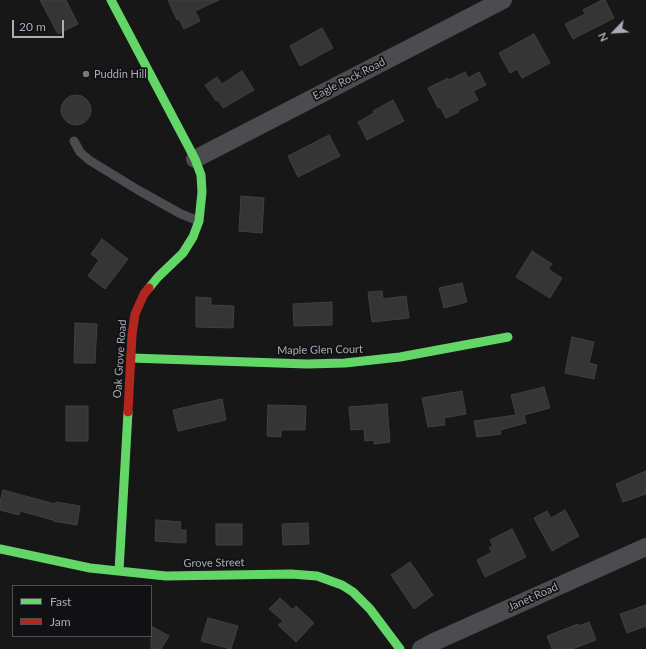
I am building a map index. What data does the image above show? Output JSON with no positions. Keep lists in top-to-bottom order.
{
  "streets": {
    "street": [
      "Eagle Rock Road",
      "Maple Glen Court",
      "Oak Grove Road",
      "Grove Street",
      "Janet Road"
    ]
  },
  "crossings": [
    ["Eagle Rock Road", "Oak Grove Road"],
    ["Maple Glen Court", "Oak Grove Road"],
    ["Oak Grove Road", "Grove Street"]
  ],
  "places": ["Puddin Hill"],
  "legend": ["Fast", "Jam"],
  "scale_bar": "20 m",
  "north": "bottom left"
}
